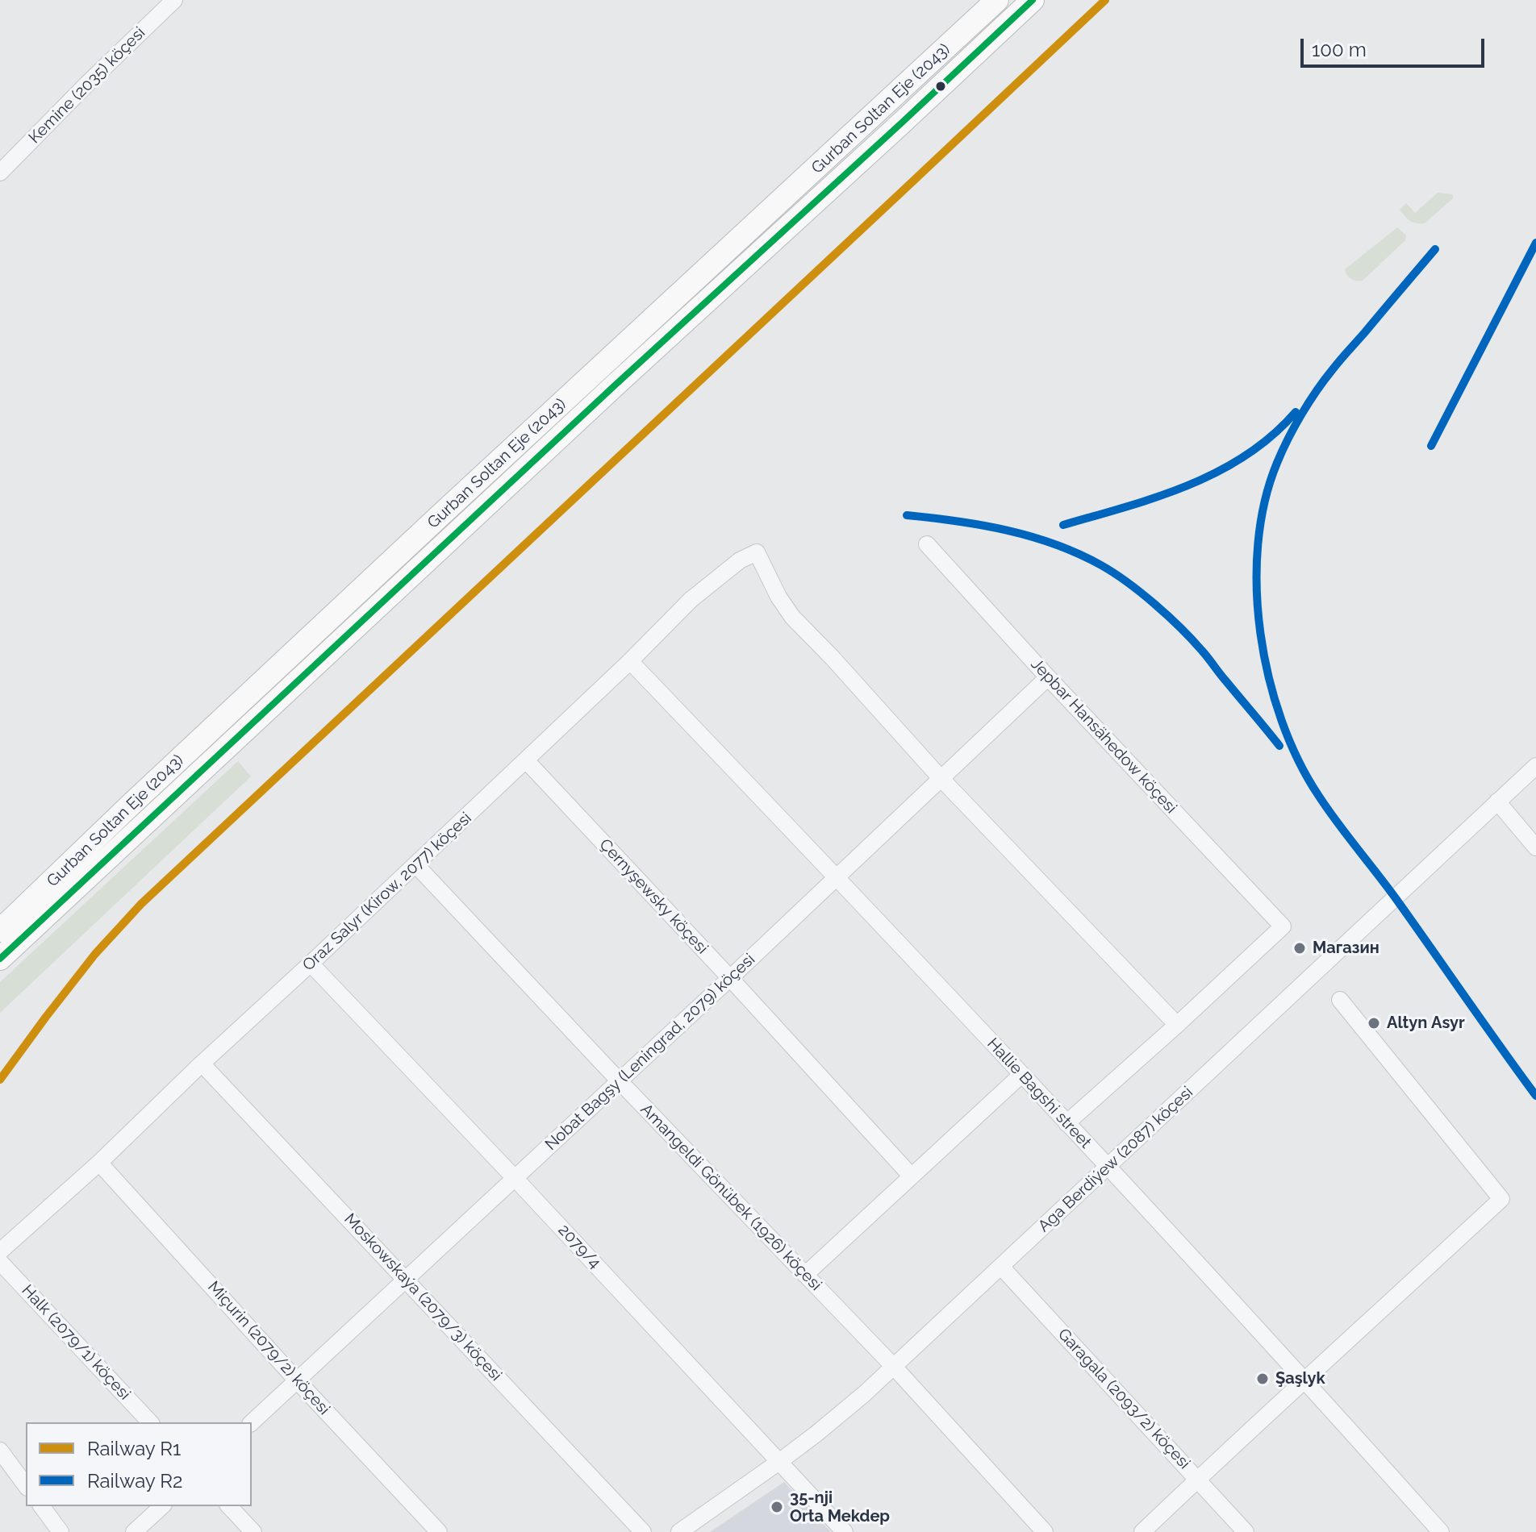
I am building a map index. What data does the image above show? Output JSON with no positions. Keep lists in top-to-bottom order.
{
  "streets": {
    "highway": ["Gurban Soltan Eje (2043)"],
    "street": [
      "Kemine (2035) köçesi",
      "Jepbar Hansähedow köçesi",
      "Oraz Salyr (Kirow, 2077) köçesi",
      "Çernyşewsky köçesi",
      "Nobat Bagşy (Leningrad, 2079) köçesi",
      "Hallie Bagshi street",
      "Aga Berdiýew (2087) köçesi",
      "Amangeldi Gönübek (1926) köçesi",
      "2079/4",
      "Moskowskaýa (2079/3) köçesi",
      "Halk (2079/1) köçesi",
      "Miçurin (2079/2) köçesi",
      "Garagala (2093/2) köçesi"
    ]
  },
  "crossings": [
    ["Jepbar Hansähedow köçesi", "Nobat Bagşy (Leningrad, 2079) köçesi"],
    ["Oraz Salyr (Kirow, 2077) köçesi", "Çernyşewsky köçesi"],
    ["Oraz Salyr (Kirow, 2077) köçesi", "Nobat Bagşy (Leningrad, 2079) köçesi"],
    ["Oraz Salyr (Kirow, 2077) köçesi", "Hallie Bagshi street"],
    ["Oraz Salyr (Kirow, 2077) köçesi", "Amangeldi Gönübek (1926) köçesi"],
    ["Oraz Salyr (Kirow, 2077) köçesi", "2079/4"],
    ["Oraz Salyr (Kirow, 2077) köçesi", "Moskowskaýa (2079/3) köçesi"],
    ["Oraz Salyr (Kirow, 2077) köçesi", "Miçurin (2079/2) köçesi"],
    ["Çernyşewsky köçesi", "Nobat Bagşy (Leningrad, 2079) köçesi"],
    ["Nobat Bagşy (Leningrad, 2079) köçesi", "Hallie Bagshi street"],
    ["Nobat Bagşy (Leningrad, 2079) köçesi", "Amangeldi Gönübek (1926) köçesi"],
    ["Nobat Bagşy (Leningrad, 2079) köçesi", "2079/4"],
    ["Nobat Bagşy (Leningrad, 2079) köçesi", "Moskowskaýa (2079/3) köçesi"],
    ["Nobat Bagşy (Leningrad, 2079) köçesi", "Miçurin (2079/2) köçesi"],
    ["Hallie Bagshi street", "Aga Berdiýew (2087) köçesi"],
    ["Aga Berdiýew (2087) köçesi", "Amangeldi Gönübek (1926) köçesi"],
    ["Aga Berdiýew (2087) köçesi", "2079/4"],
    ["Aga Berdiýew (2087) köçesi", "Garagala (2093/2) köçesi"]
  ],
  "places": [
    "Магазин",
    "Altyn Asyr",
    "Şaşlyk",
    "35-nji Orta Mekdep"
  ],
  "lines": ["rail line R1", "rail line R2"],
  "legend": ["Railway R1", "Railway R2"],
  "scale_bar": "100 m"
}
